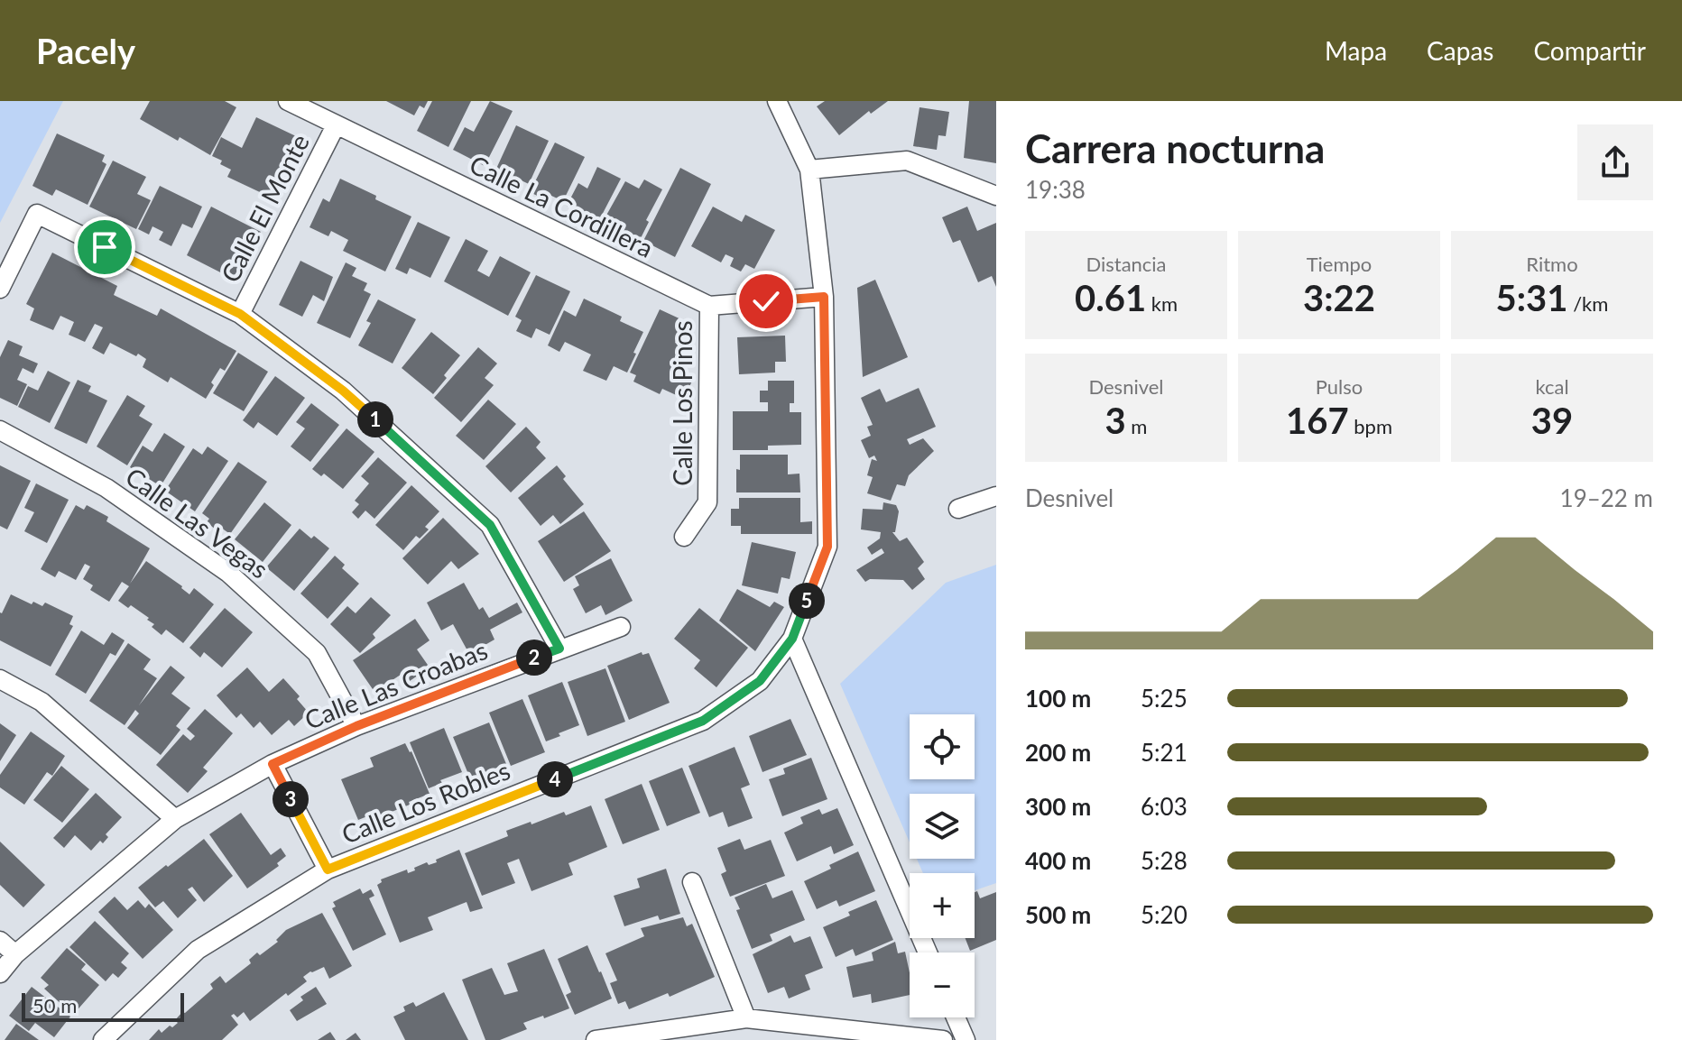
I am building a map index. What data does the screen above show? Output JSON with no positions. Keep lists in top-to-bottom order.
{
  "streets": {
    "street": [
      "Calle La Cordillera",
      "Calle El Monte",
      "Calle Los Pinos",
      "Calle Las Vegas",
      "Calle Las Croabas",
      "Calle Los Robles"
    ]
  },
  "crossings": [
    ["Calle La Cordillera", "Calle El Monte"],
    ["Calle La Cordillera", "Calle Los Pinos"],
    ["Calle Las Vegas", "Calle Las Croabas"]
  ],
  "scale_bar": "50 m",
  "page": {
    "header": "Pacely",
    "nav": ["Mapa", "Capas", "Compartir"],
    "heading": ["Carrera nocturna", "19:38"],
    "stats": [
      ["Distancia", "0.61 km"],
      ["Tiempo", "3:22"],
      ["Ritmo", "5:31 /km"],
      ["Desnivel", "3 m"],
      ["Pulso", "167 bpm"],
      ["kcal", "39"]
    ],
    "pins": [
      "1",
      "5",
      "2",
      "4",
      "3"
    ],
    "chart": ["Desnivel", "19–22 m"],
    "list": [
      {
        "name": "100 m",
        "note": "5:25"
      },
      {
        "name": "200 m",
        "note": "5:21"
      },
      {
        "name": "300 m",
        "note": "6:03"
      },
      {
        "name": "400 m",
        "note": "5:28"
      },
      {
        "name": "500 m",
        "note": "5:20"
      }
    ],
    "map_buttons": ["+", "−"],
    "scale": "50 m"
  }
}
